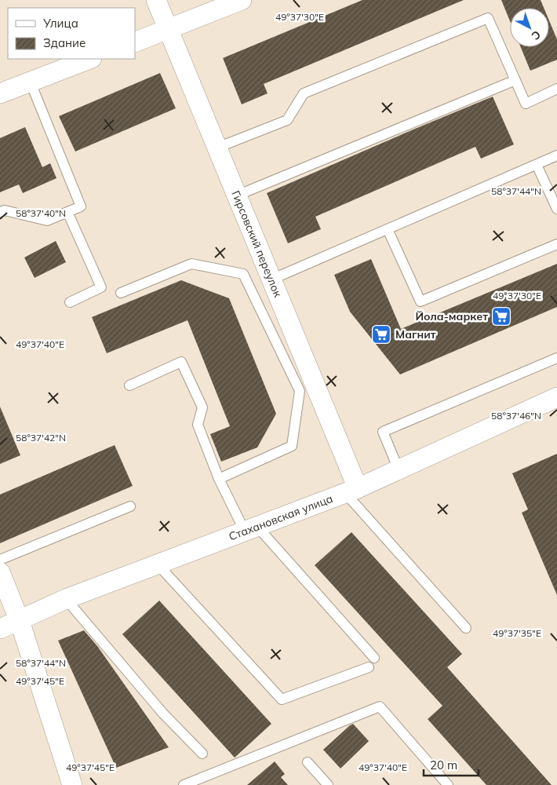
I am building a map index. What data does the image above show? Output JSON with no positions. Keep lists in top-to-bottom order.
{
  "streets": {
    "street": ["Гирсовский переулок", "Стахановская улица"]
  },
  "crossings": [
    ["Гирсовский переулок", "Стахановская улица"]
  ],
  "places": {
    "supermarket": ["Йола-маркет", "Магнит"]
  },
  "legend": ["Улица", "Здание"],
  "scale_bar": "20 m",
  "north": "bottom right",
  "coordinates": [
    "49°37'30\"E",
    "58°37'44\"N",
    "58°37'40\"N",
    "49°37'40\"E",
    "58°37'46\"N",
    "58°37'42\"N",
    "49°37'35\"E",
    "49°37'45\"E"
  ]
}
